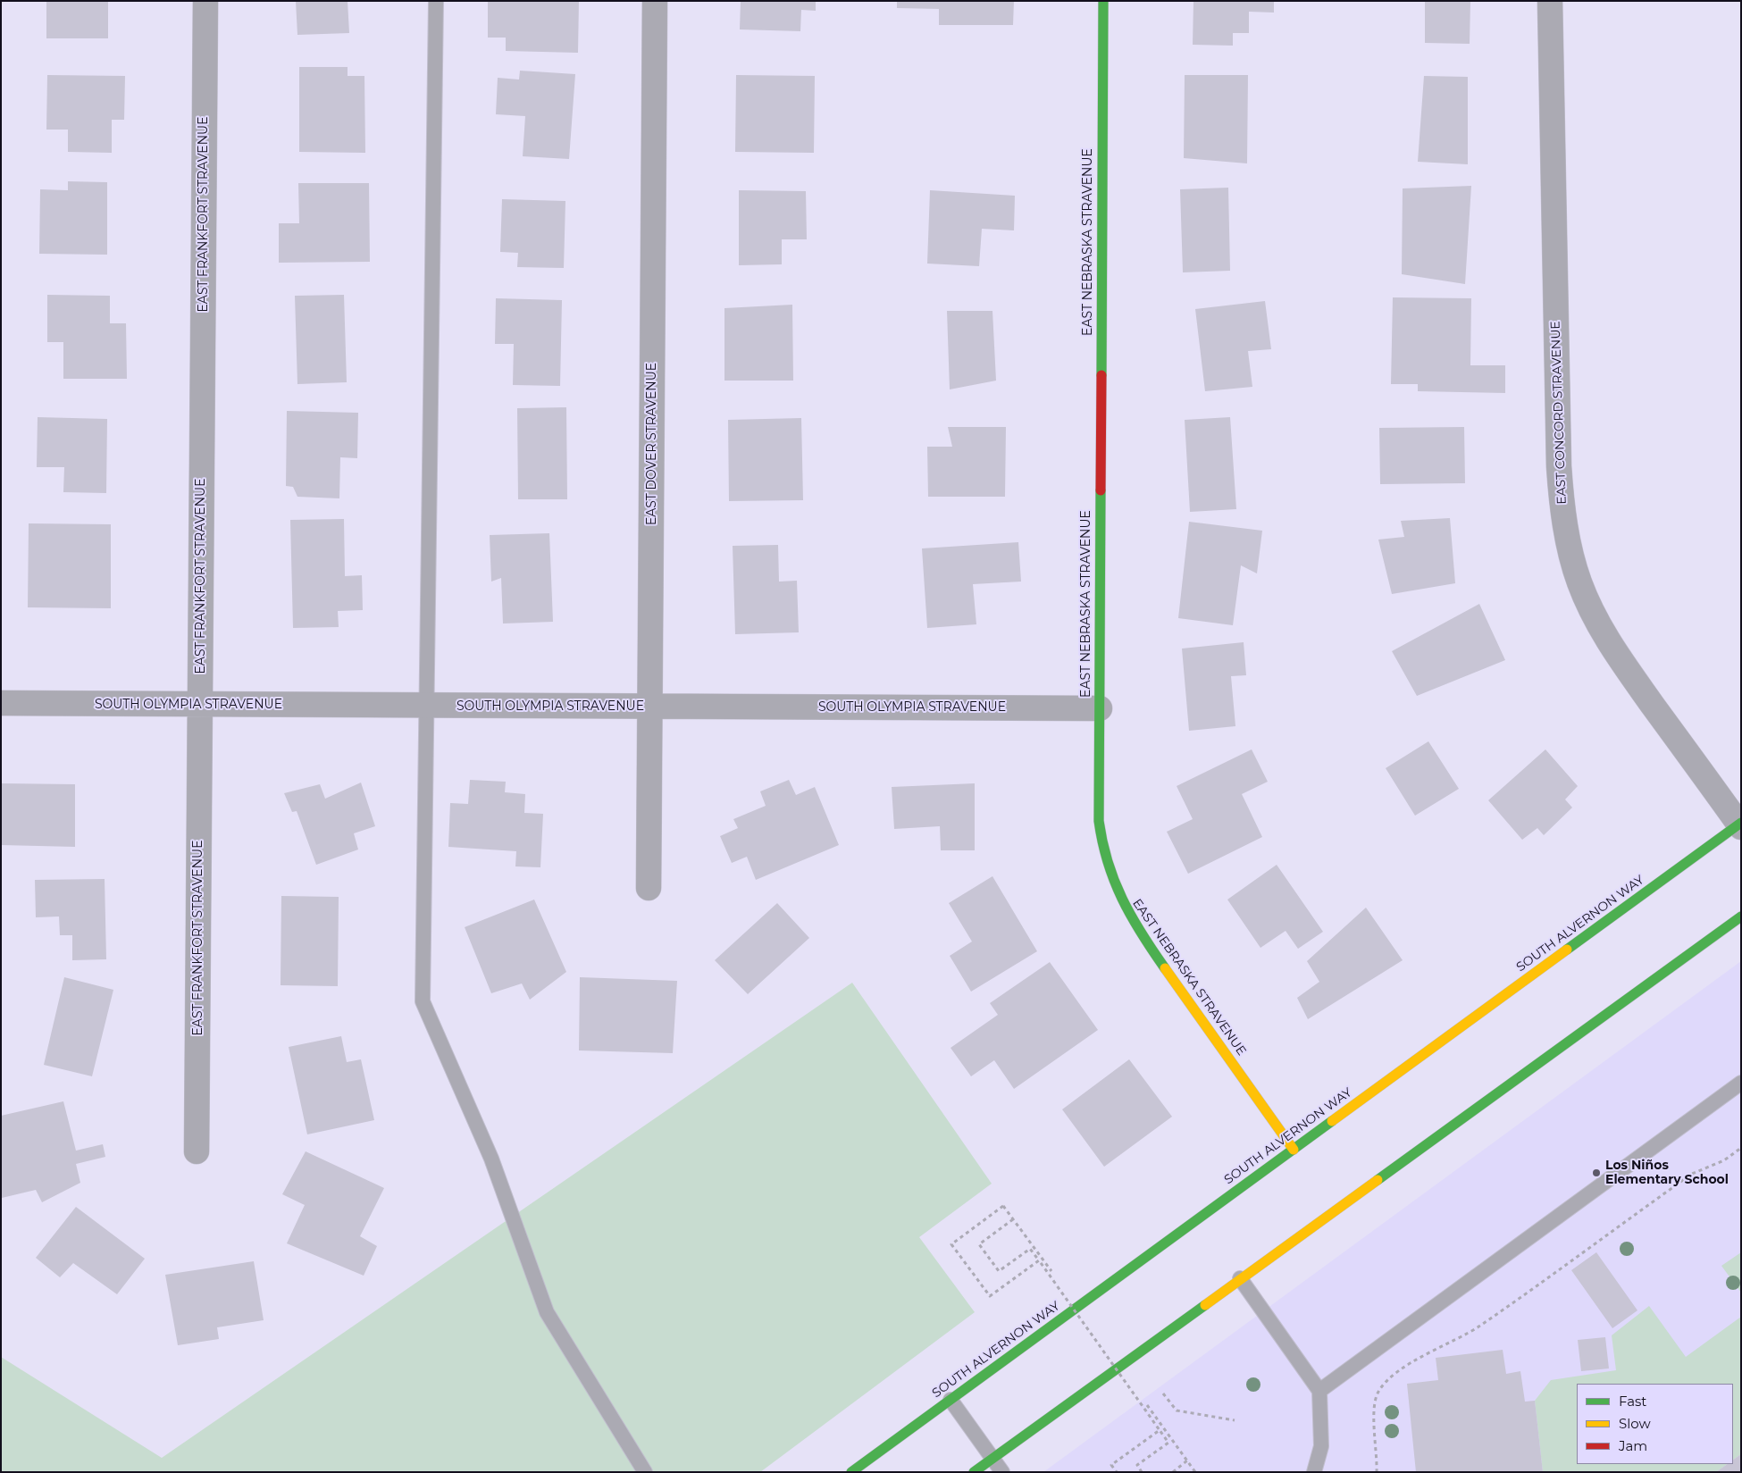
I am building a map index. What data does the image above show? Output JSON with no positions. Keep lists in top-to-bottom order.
{
  "streets": {
    "main road": ["EAST NEBRASKA STRAVENUE", "SOUTH ALVERNON WAY"],
    "street": [
      "EAST FRANKFORT STRAVENUE",
      "EAST CONCORD STRAVENUE",
      "EAST DOVER STRAVENUE",
      "SOUTH OLYMPIA STRAVENUE"
    ]
  },
  "crossings": [
    ["EAST FRANKFORT STRAVENUE", "SOUTH OLYMPIA STRAVENUE"],
    ["EAST NEBRASKA STRAVENUE", "SOUTH OLYMPIA STRAVENUE"],
    ["EAST NEBRASKA STRAVENUE", "SOUTH ALVERNON WAY"],
    ["EAST CONCORD STRAVENUE", "SOUTH ALVERNON WAY"],
    ["EAST DOVER STRAVENUE", "SOUTH OLYMPIA STRAVENUE"]
  ],
  "places": ["Los Niños Elementary School"],
  "legend": ["Fast", "Slow", "Jam"]
}
